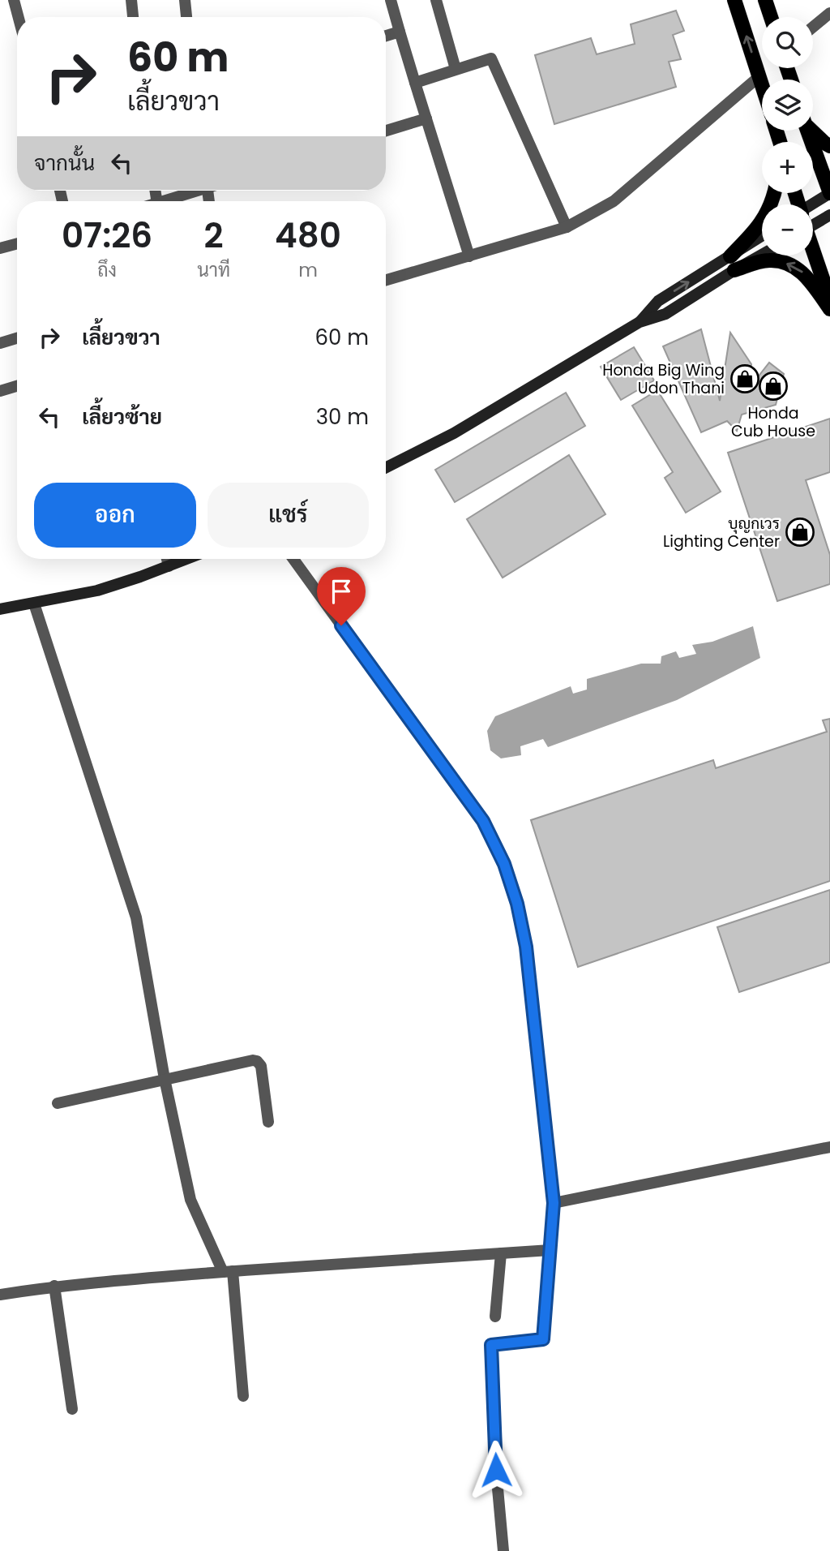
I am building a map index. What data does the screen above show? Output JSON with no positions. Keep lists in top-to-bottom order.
{
  "places": {
    "shop": ["Honda Big Wing Udon Thani", "Honda Cub House", "บุญกเวร Lighting Center"]
  },
  "page": {
    "map_buttons": ["+", "−"],
    "turn": ["60 m", "เลี้ยวขวา"],
    "then": "จากนั้น",
    "eta": [
      "07:26",
      "ถึง",
      "2",
      "นาที",
      "480",
      "m"
    ],
    "list": [
      {
        "name": "เลี้ยวขวา",
        "value": "60 m"
      },
      {
        "name": "เลี้ยวซ้าย",
        "value": "30 m"
      }
    ],
    "buttons": ["ออก", "แชร์"]
  }
}
